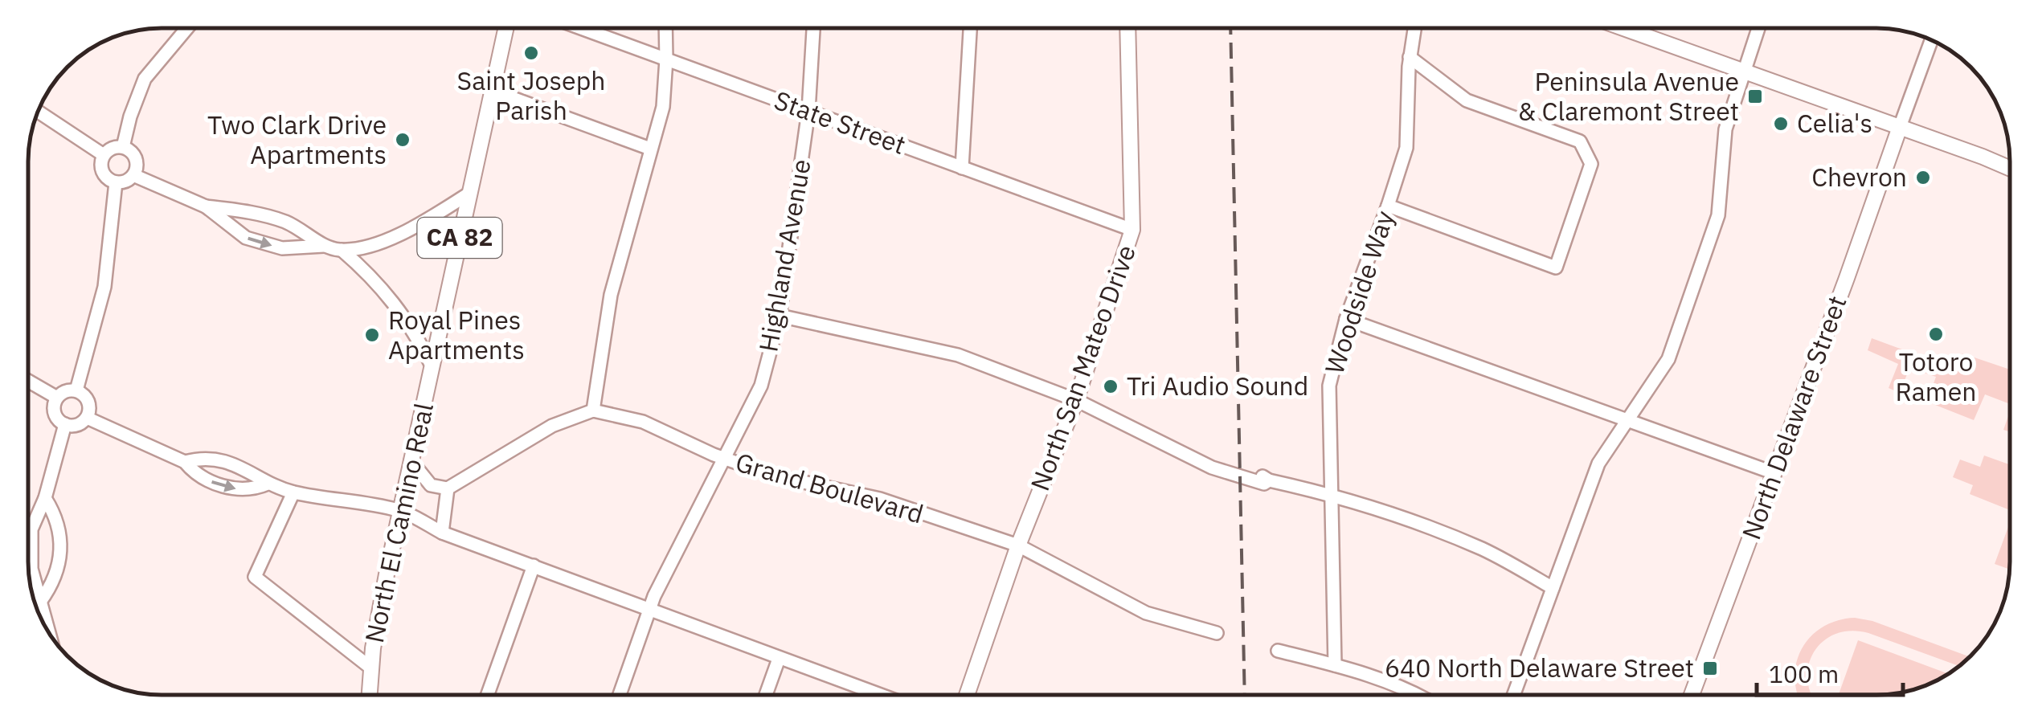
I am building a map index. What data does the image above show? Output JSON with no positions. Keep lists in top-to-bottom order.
{
  "streets": {
    "main road": [
      "CA 82",
      "North San Mateo Drive",
      "North Delaware Street",
      "North El Camino Real"
    ],
    "street": [
      "State Street",
      "Highland Avenue",
      "Woodside Way",
      "Grand Boulevard"
    ]
  },
  "crossings": [
    ["State Street", "Highland Avenue"],
    ["State Street", "North San Mateo Drive"],
    ["Highland Avenue", "Grand Boulevard"],
    ["North San Mateo Drive", "Grand Boulevard"]
  ],
  "places": {
    "other": [
      "Saint Joseph Parish",
      "Celia's",
      "Two Clark Drive Apartments",
      "Chevron",
      "Totoro Ramen",
      "Royal Pines Apartments",
      "Tri Audio Sound"
    ],
    "transit": ["Peninsula Avenue & Claremont Street", "640 North Delaware Street"]
  },
  "scale_bar": "100 m"
}
